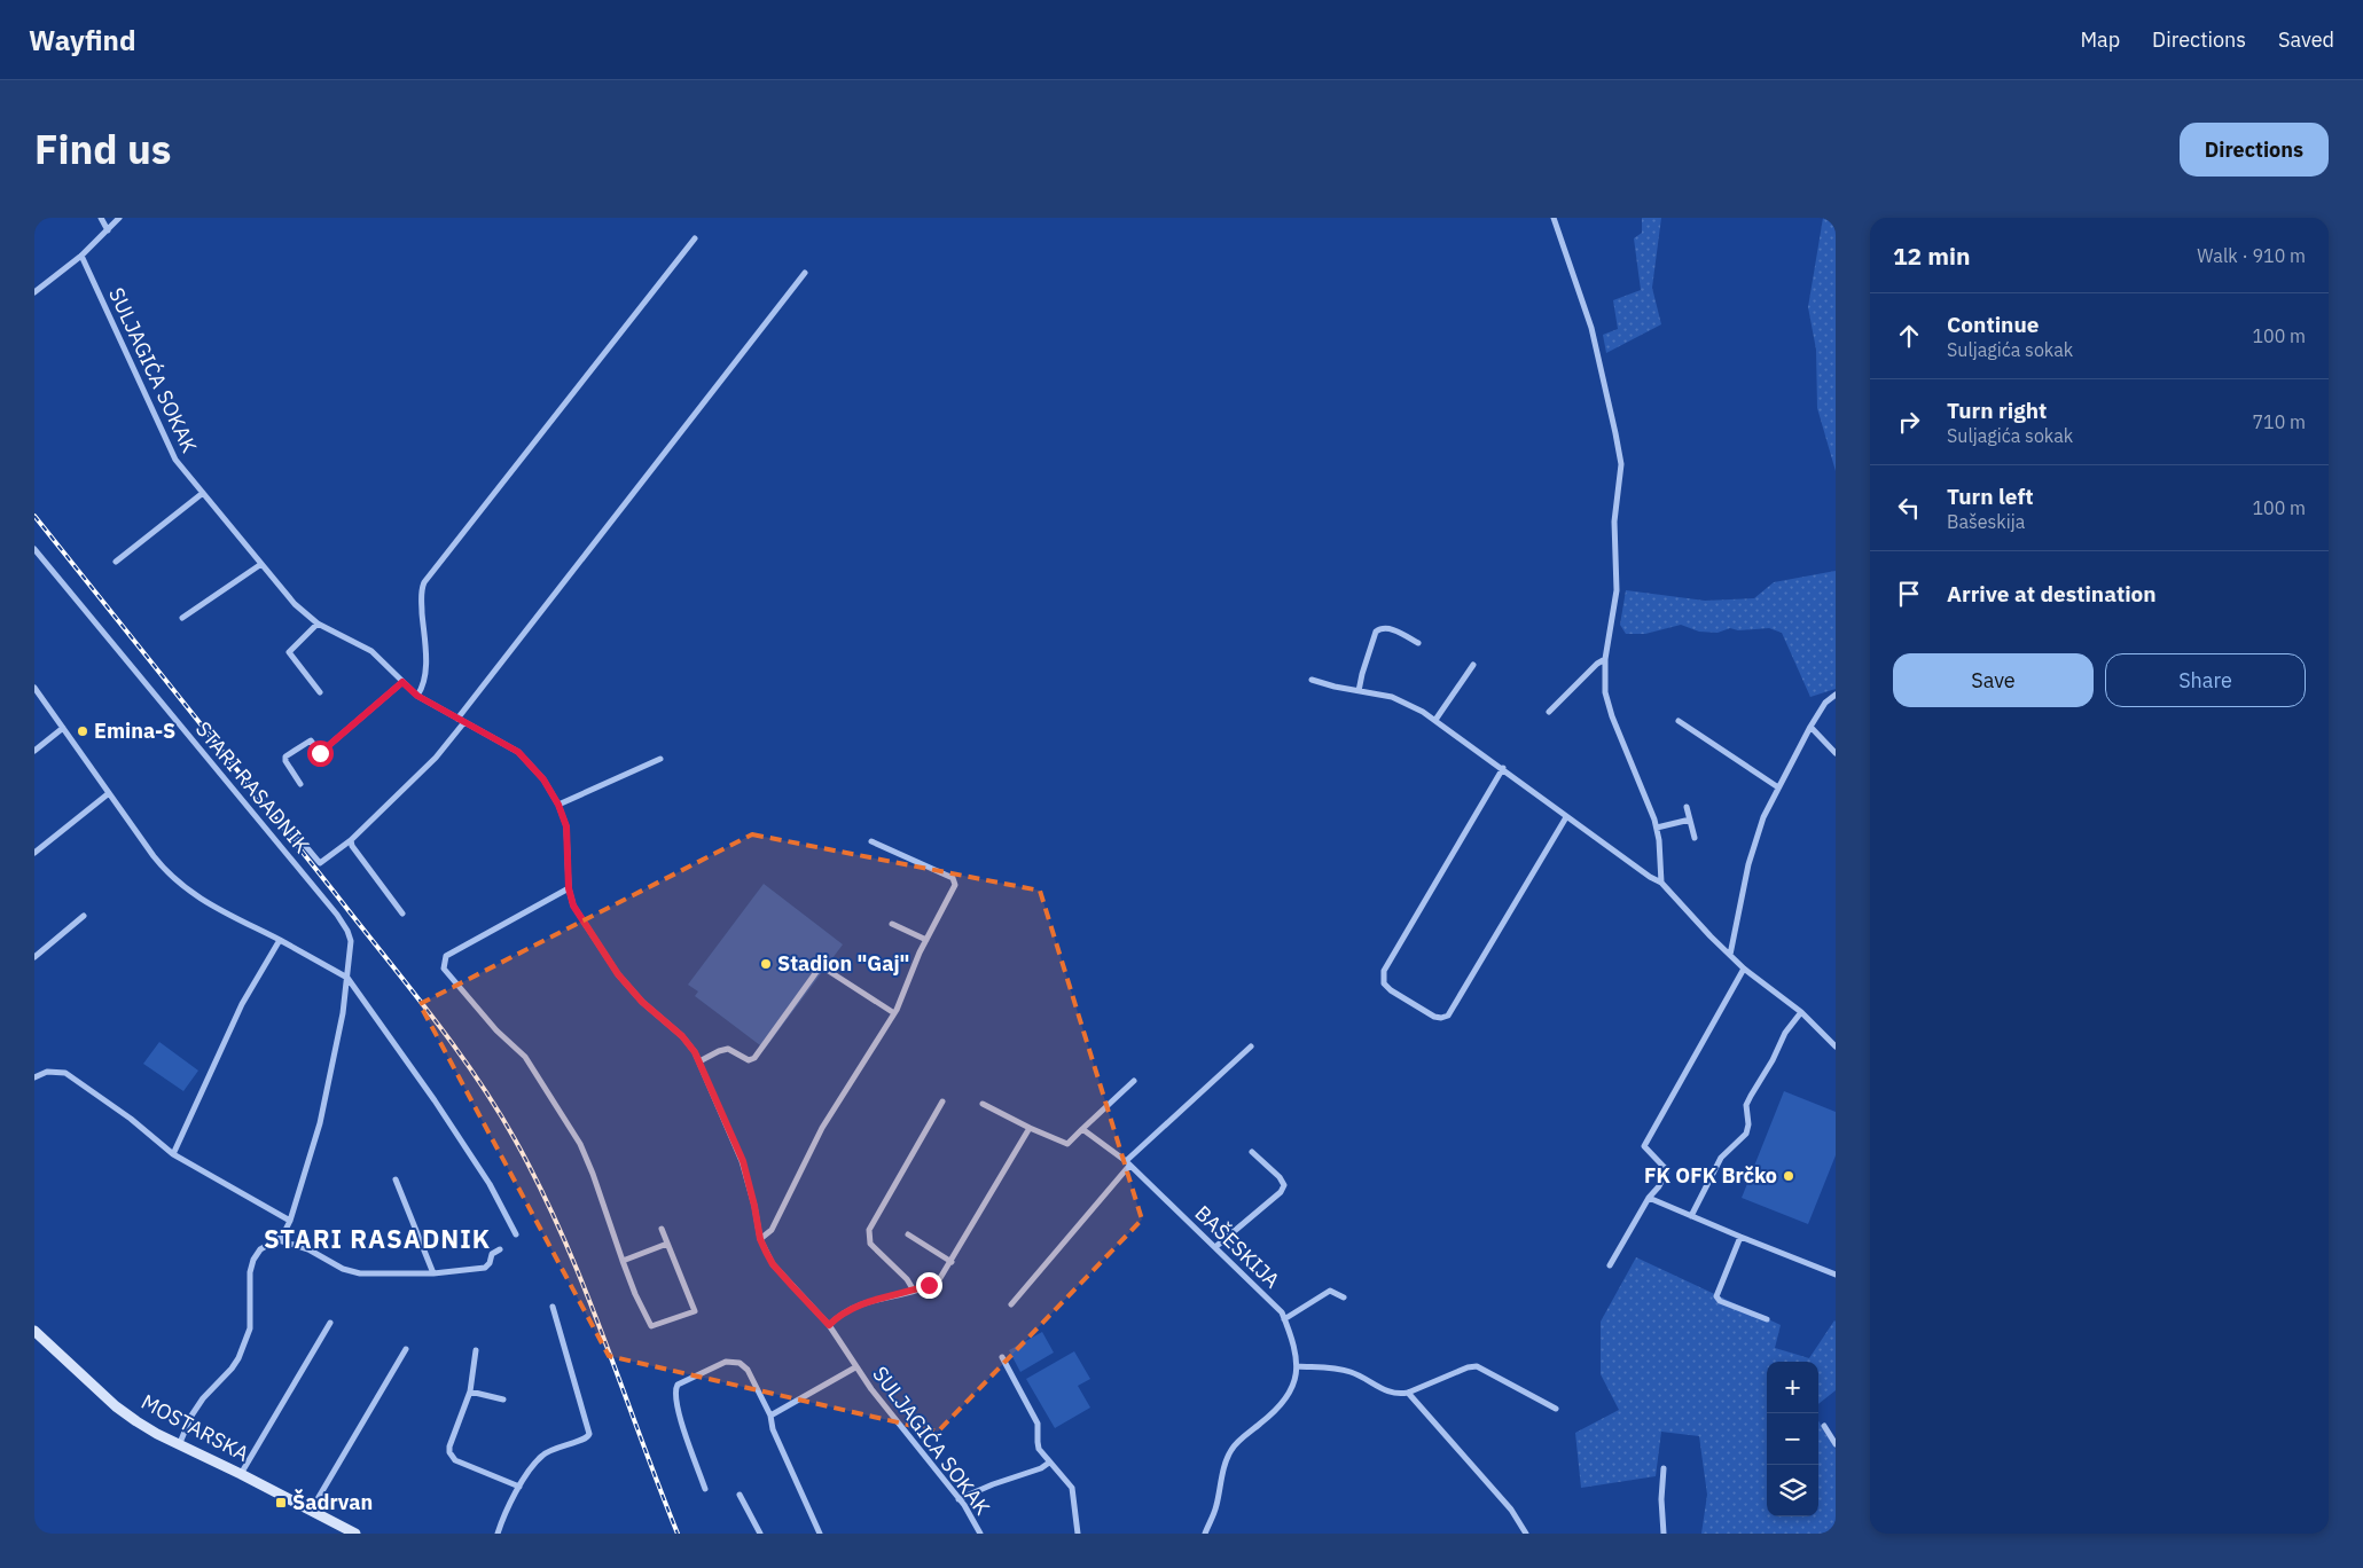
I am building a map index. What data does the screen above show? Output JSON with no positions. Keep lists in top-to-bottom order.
{
  "streets": {
    "main road": ["MOSTARSKA"],
    "street": ["SULJAGIĆA SOKAK", "STARI RASADNIK", "BAŠESKIJA"]
  },
  "crossings": [
    ["STARI RASADNIK", "MOSTARSKA"]
  ],
  "districts": ["STARI RASADNIK"],
  "places": {
    "other": ["Emina-S", "Stadion \"Gaj\"", "FK OFK Brčko"],
    "transit": ["Šadrvan"]
  },
  "page": {
    "header": "Wayfind",
    "nav": ["Map", "Directions", "Saved"],
    "title": "Find us",
    "buttons": [
      "Directions",
      ["Save", "Share"]
    ],
    "heading": ["12 min", "Walk · 910 m"],
    "list": [
      ["Continue", "Suljagića sokak", "100 m"],
      ["Turn right", "Suljagića sokak", "710 m"],
      ["Turn left", "Bašeskija", "100 m"],
      "Arrive at destination"
    ],
    "map_buttons": ["+", "−"]
  }
}
